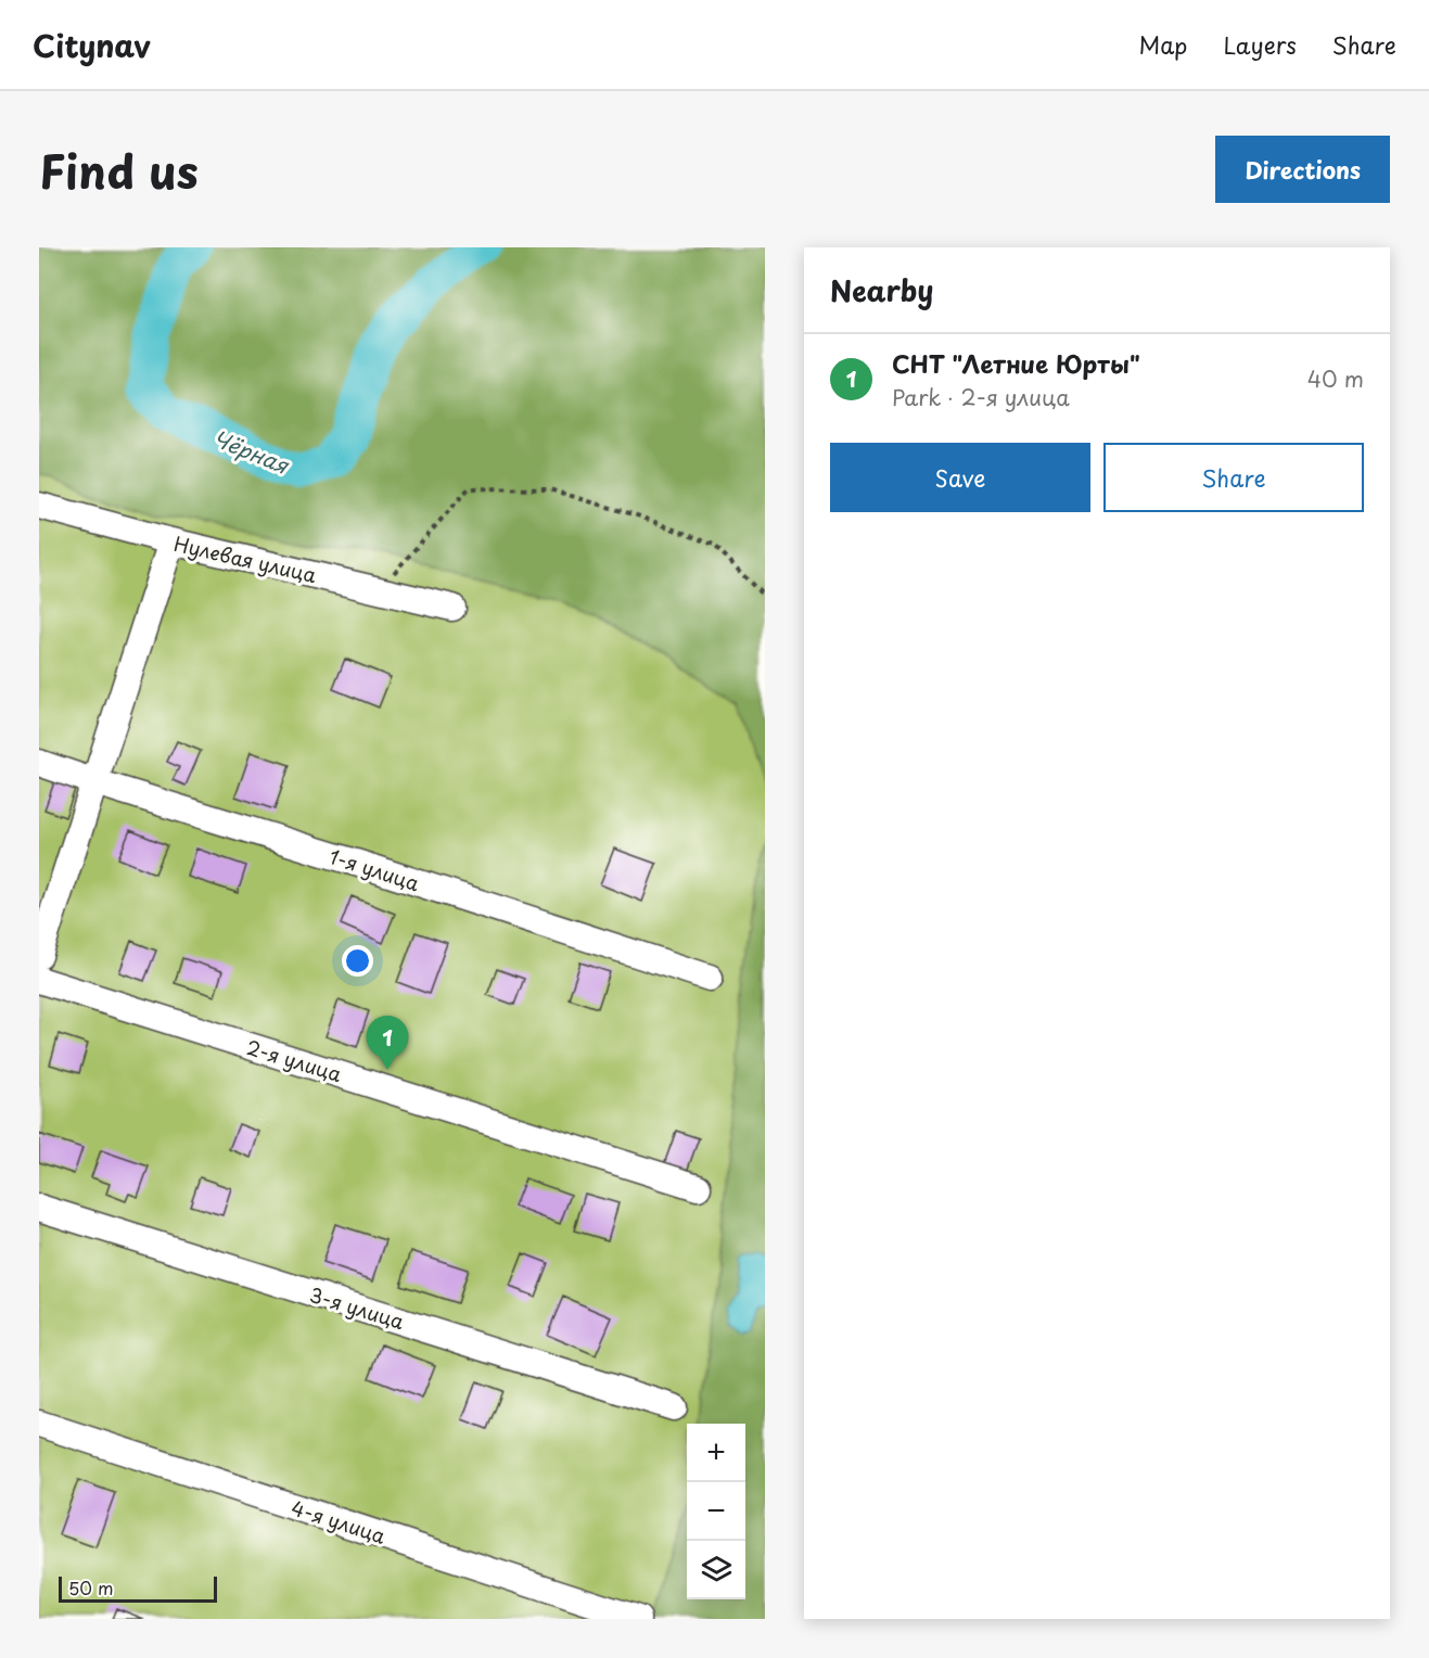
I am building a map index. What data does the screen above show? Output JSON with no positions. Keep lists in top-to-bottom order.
{
  "streets": {
    "street": [
      "Нулевая улица",
      "1-я улица",
      "2-я улица",
      "3-я улица",
      "4-я улица"
    ]
  },
  "water": ["Чёрная"],
  "scale_bar": "50 m",
  "page": {
    "header": "Citynav",
    "nav": ["Map", "Layers", "Share"],
    "title": "Find us",
    "buttons": [
      "Directions",
      ["Save", "Share"]
    ],
    "heading": "Nearby",
    "list": [
      {
        "mark": "1",
        "name": "СНТ \"Летние Юрты\"",
        "note": "Park · 2-я улица",
        "value": "40 m"
      }
    ],
    "pins": "1",
    "map_buttons": ["+", "−"],
    "scale": "50 m"
  }
}
